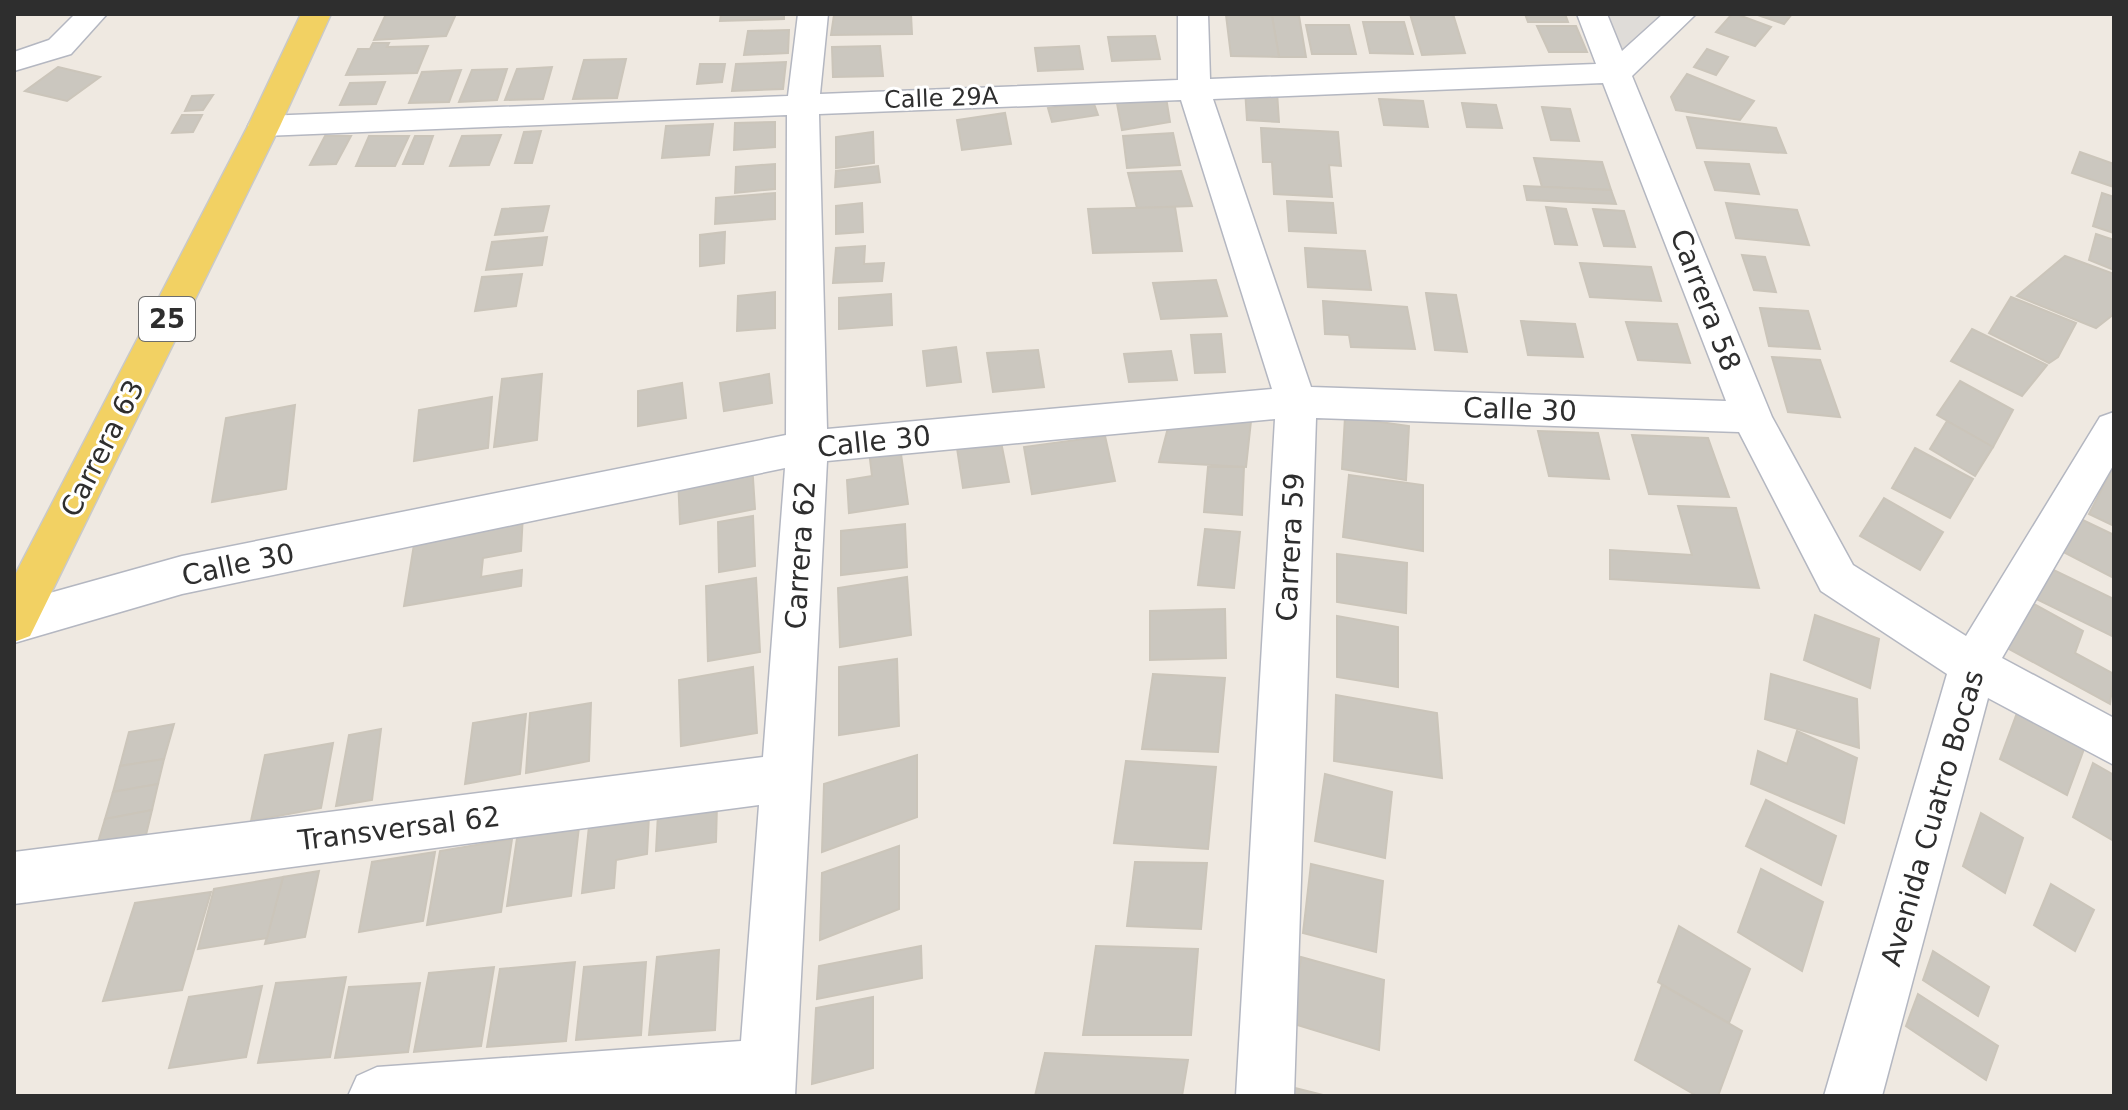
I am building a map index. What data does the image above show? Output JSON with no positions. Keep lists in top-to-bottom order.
{
  "streets": {
    "main road": ["25", "Carrera 63"],
    "street": [
      "Calle 29A",
      "Carrera 58",
      "Calle 30",
      "Carrera 59",
      "Carrera 62",
      "Avenida Cuatro Bocas",
      "Transversal 62"
    ]
  },
  "crossings": [
    ["Calle 29A", "Carrera 58"],
    ["Calle 29A", "Carrera 63"],
    ["Calle 29A", "Carrera 59"],
    ["Calle 29A", "Carrera 62"],
    ["Carrera 58", "Calle 30"],
    ["Carrera 58", "Avenida Cuatro Bocas"],
    ["Calle 30", "Carrera 63"],
    ["Calle 30", "Carrera 59"],
    ["Calle 30", "Carrera 62"],
    ["Carrera 62", "Transversal 62"]
  ]
}
